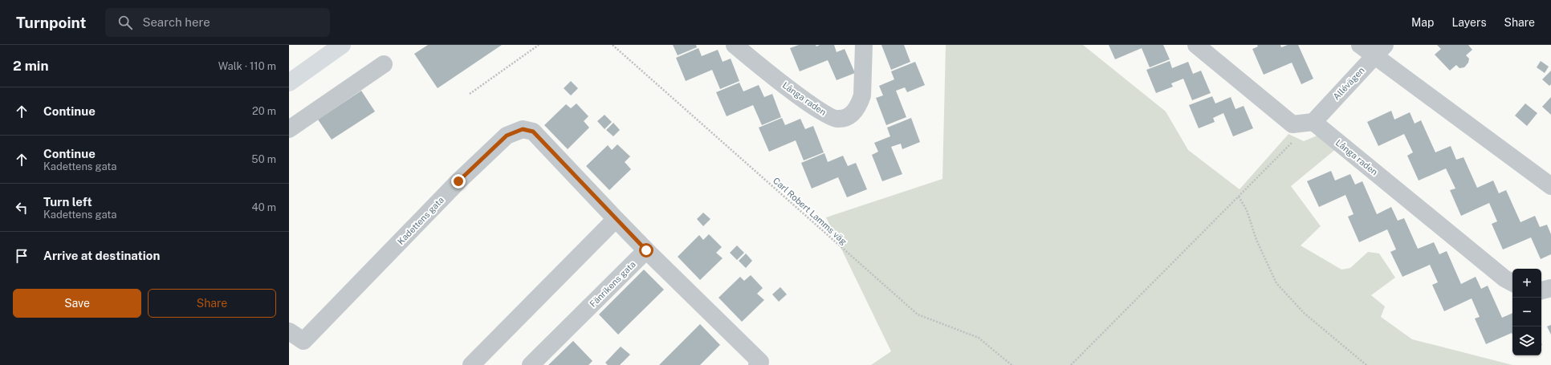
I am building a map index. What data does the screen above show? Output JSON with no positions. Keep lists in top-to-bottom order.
{
  "streets": {
    "street": [
      "Allévägen",
      "Långa raden",
      "Kadettens gata",
      "Fänrikens gata"
    ],
    "path": ["Carl Robert Lamms väg"]
  },
  "crossings": [
    ["Allévägen", "Långa raden"]
  ],
  "page": {
    "header": "Turnpoint",
    "search": "Search here",
    "nav": ["Map", "Layers", "Share"],
    "heading": ["2 min", "Walk · 110 m"],
    "list": [
      ["Continue", "20 m"],
      ["Continue", "Kadettens gata", "50 m"],
      ["Turn left", "Kadettens gata", "40 m"],
      "Arrive at destination"
    ],
    "map_buttons": ["+", "−"],
    "buttons": ["Save", "Share"]
  }
}
